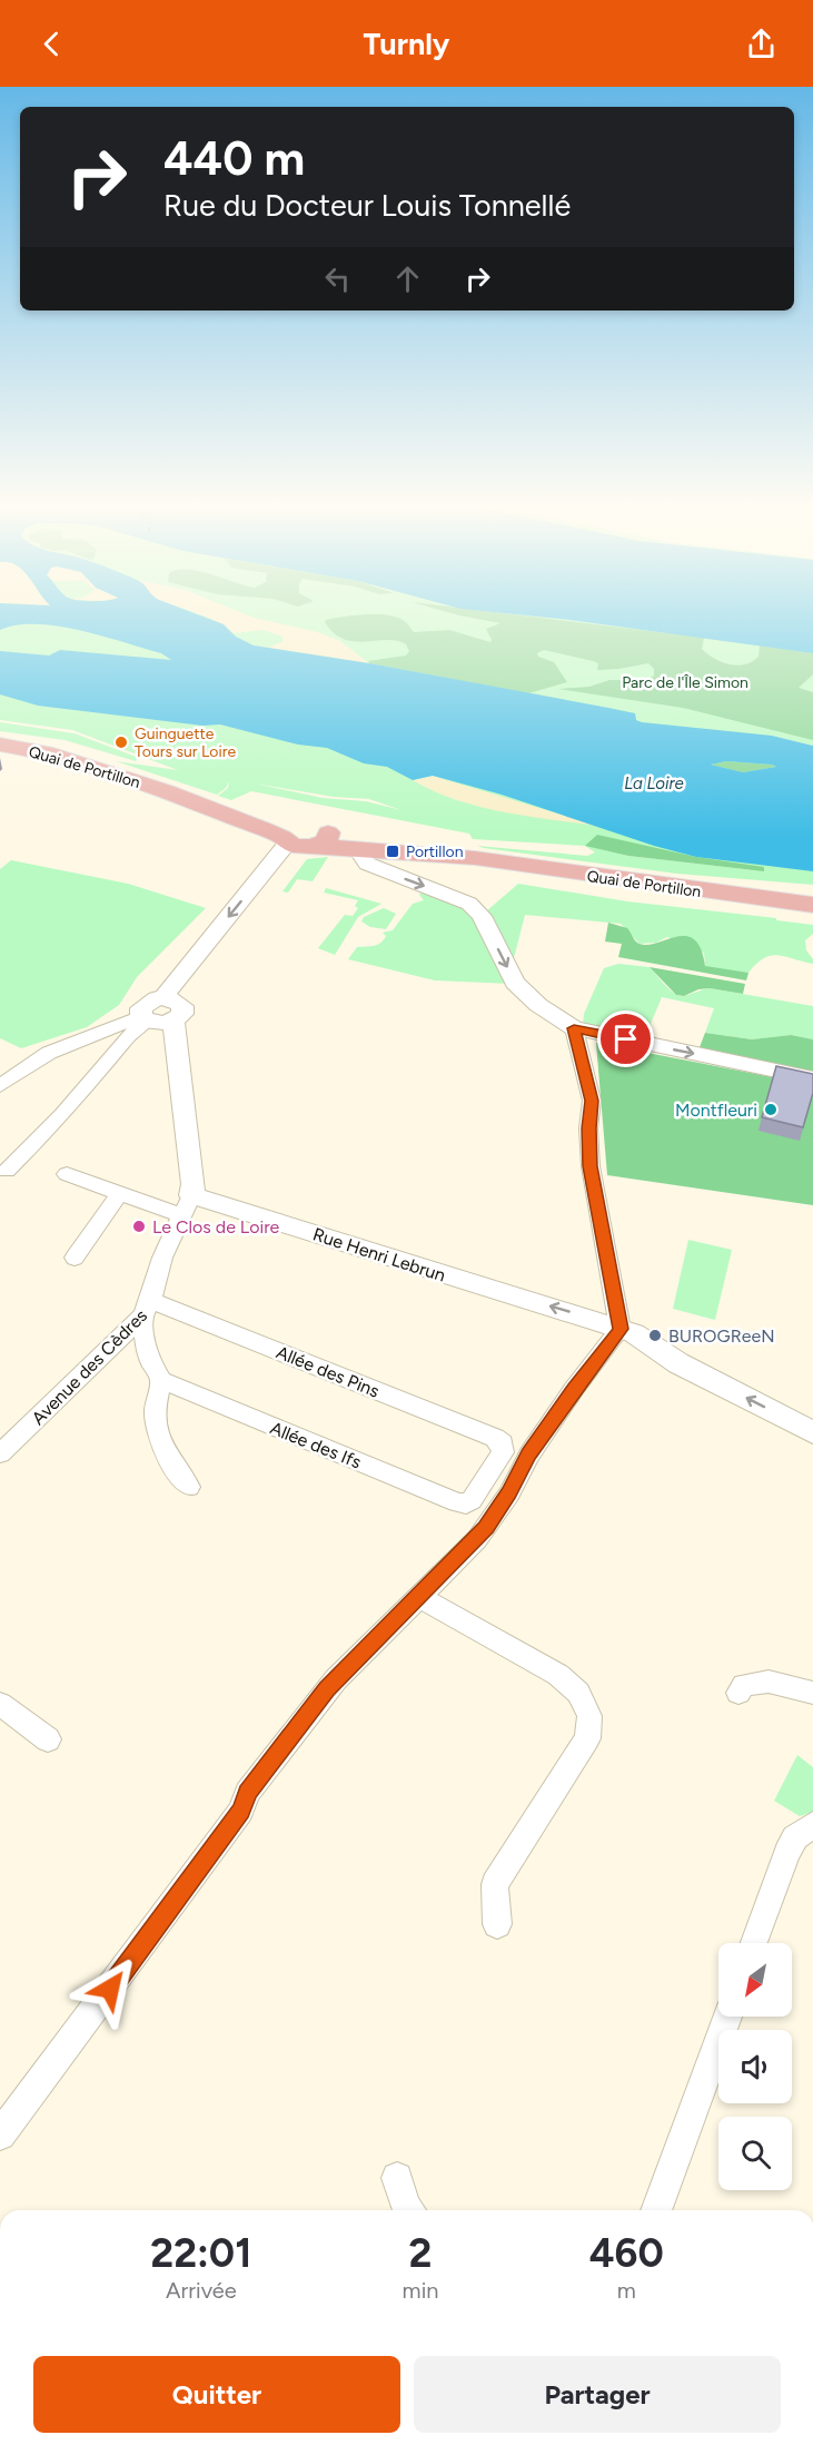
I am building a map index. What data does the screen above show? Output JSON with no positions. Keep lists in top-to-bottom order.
{
  "streets": {
    "main road": ["Quai de Portillon"],
    "street": [
      "Rue Henri Lebrun",
      "Avenue des Cèdres",
      "Allée des Pins",
      "Allée des Ifs"
    ]
  },
  "crossings": [
    ["Rue Henri Lebrun", "Avenue des Cèdres"],
    ["Avenue des Cèdres", "Allée des Pins"],
    ["Allée des Pins", "Allée des Ifs"]
  ],
  "one_way": ["Rue Henri Lebrun"],
  "water": ["La Loire"],
  "parks": ["Parc de l'Île Simon"],
  "places": {
    "other": [
      "Guinguette Tours sur Loire",
      "Montfleuri",
      "Le Clos de Loire",
      "BUROGReeN"
    ],
    "transit": ["Portillon"]
  },
  "north": "bottom left",
  "page": {
    "header": "Turnly",
    "turn": ["440 m", "Rue du Docteur Louis Tonnellé"],
    "eta": [
      "22:01",
      "Arrivée",
      "2",
      "min",
      "460",
      "m"
    ],
    "buttons": ["Quitter", "Partager"]
  }
}
